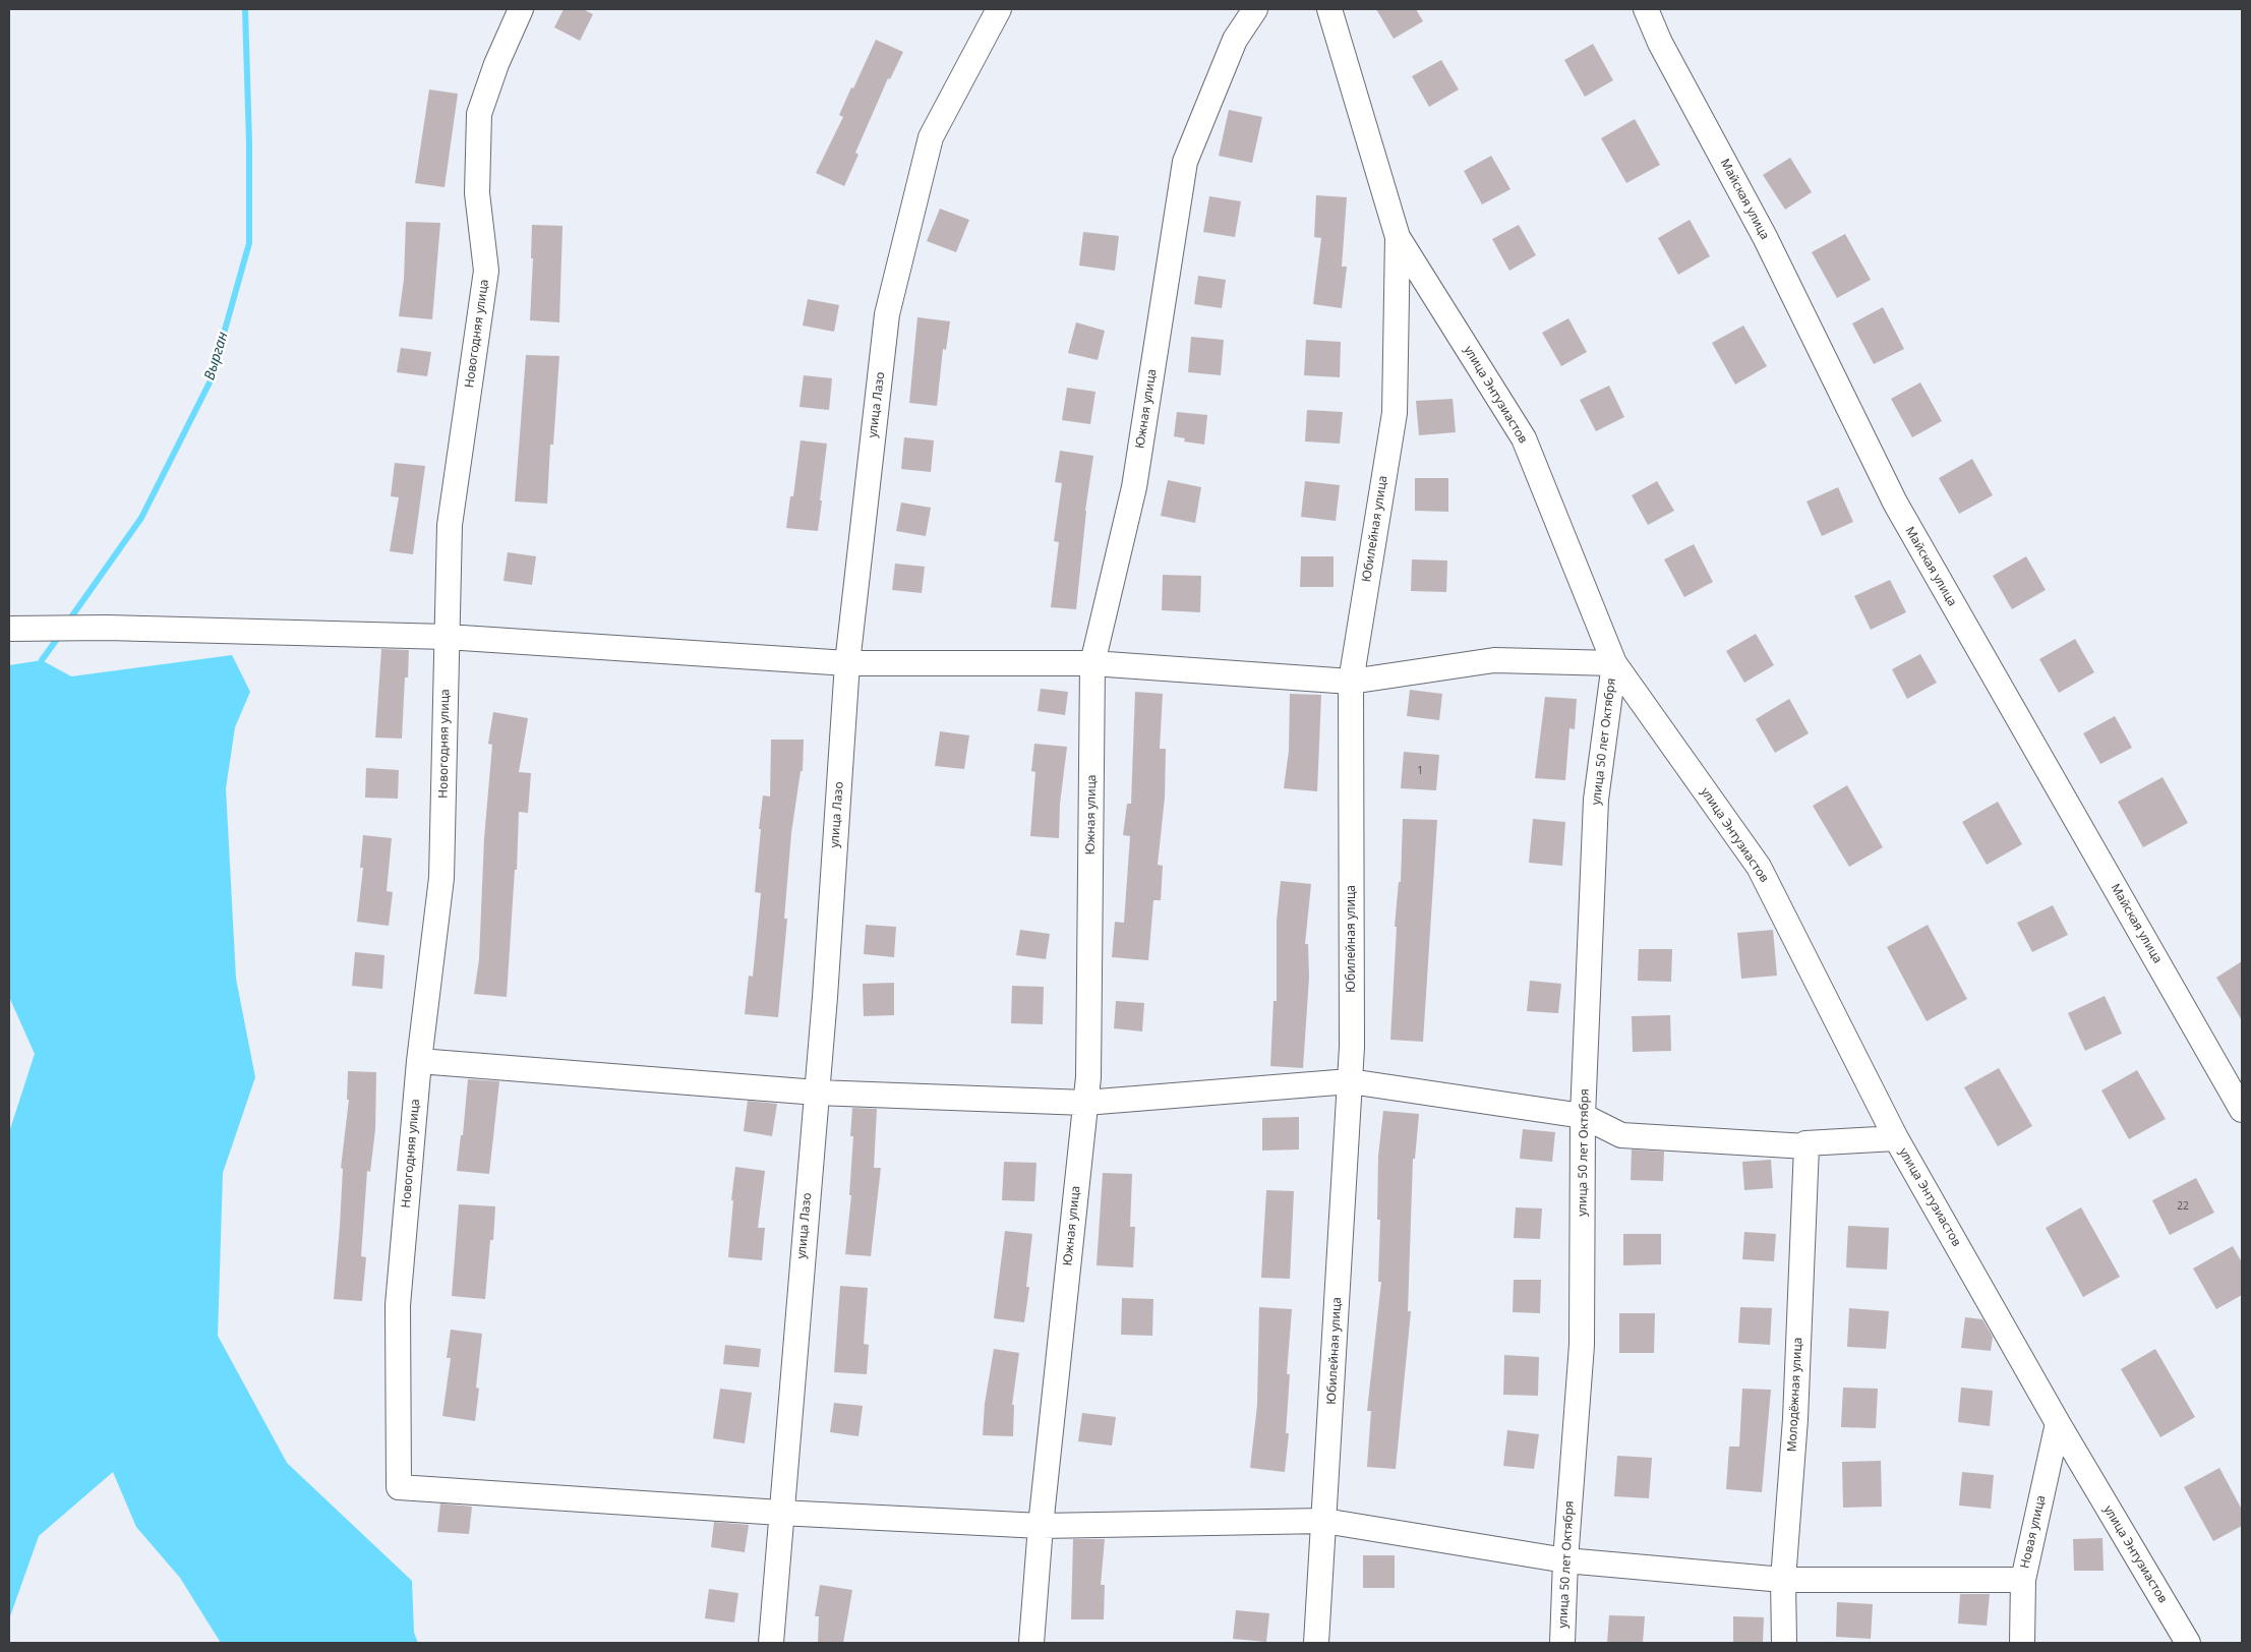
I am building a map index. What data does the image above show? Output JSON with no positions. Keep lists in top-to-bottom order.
{
  "streets": {
    "street": [
      "Майская улица",
      "Новогодняя улица",
      "улица Энтузиастов",
      "улица Лазо",
      "Южная улица",
      "Юбилейная улица",
      "улица 50 лет Октября",
      "Молодёжная улица",
      "Новая улица"
    ]
  },
  "crossings": [
    ["Новогодняя улица", "улица Лазо"],
    ["улица Энтузиастов", "Юбилейная улица"],
    ["улица Энтузиастов", "улица 50 лет Октября"],
    ["улица Энтузиастов", "Новая улица"]
  ],
  "water": ["Вырган"],
  "house_numbers": ["1", "22"]
}
